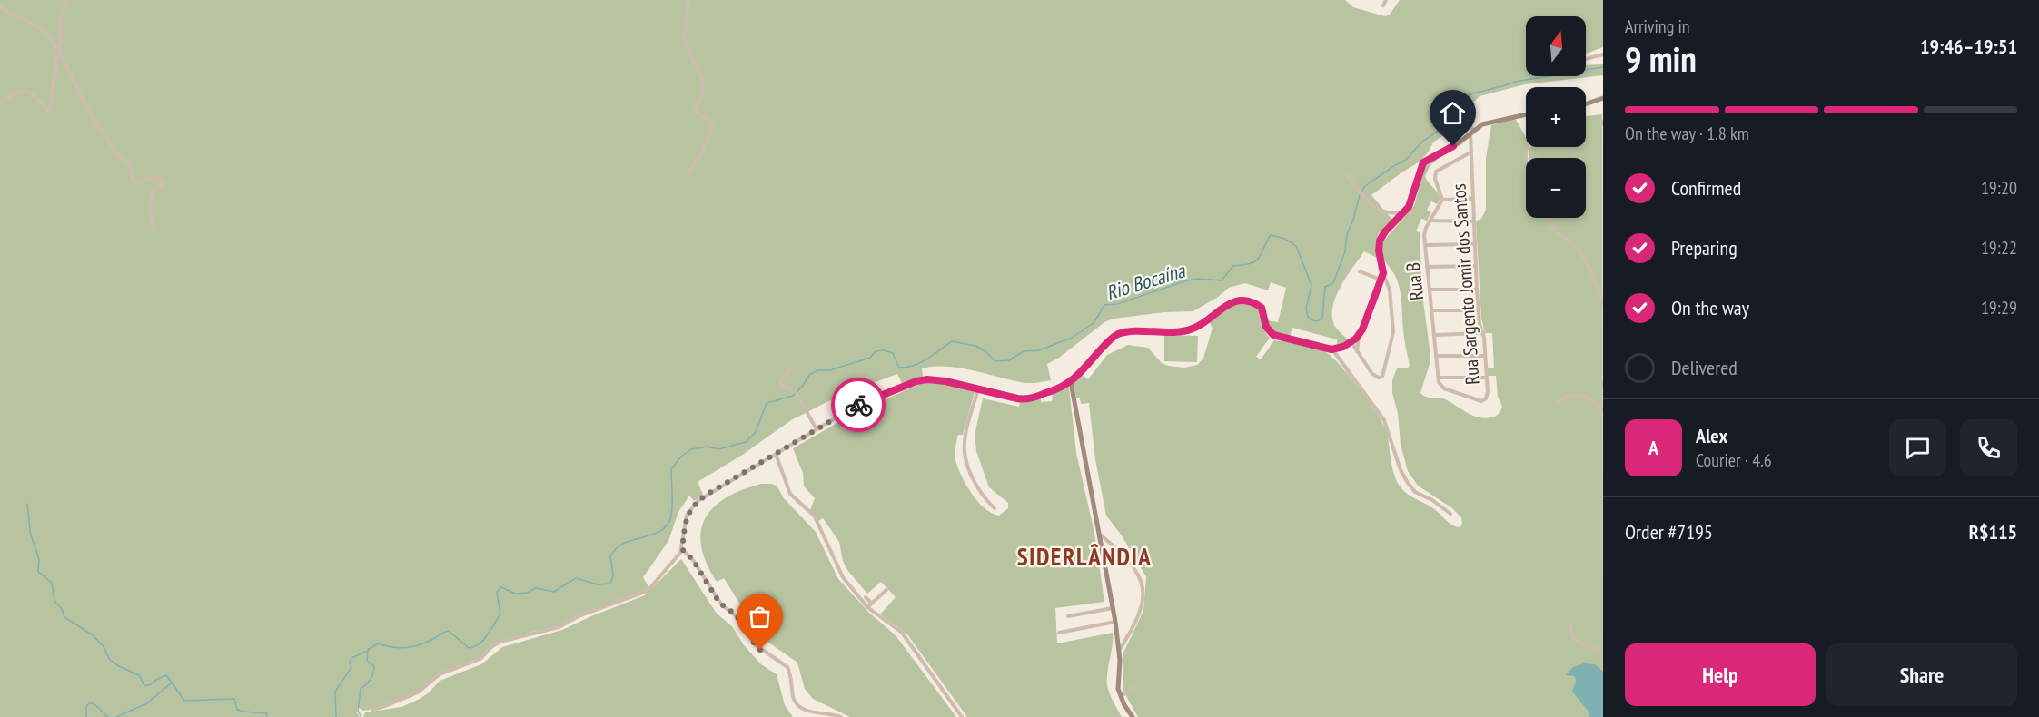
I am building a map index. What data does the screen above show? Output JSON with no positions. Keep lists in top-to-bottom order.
{
  "streets": {
    "street": ["Rua B", "Rua Sargento Jomir dos Santos"]
  },
  "crossings": [
    ["Rua B", "Rua Sargento Jomir dos Santos"]
  ],
  "districts": ["SIDERLÂNDIA"],
  "water": ["Rio Bocaína"],
  "north": "top",
  "page": {
    "heading": ["9 min", "Arriving in", "19:46–19:51"],
    "panel": [
      "Alex",
      "Courier · 4.6",
      "Order #7195",
      "R$115"
    ],
    "map_buttons": ["+", "−"],
    "bar": "On the way · 1.8 km",
    "list": [
      ["Confirmed", "19:20"],
      ["Preparing", "19:22"],
      ["On the way", "19:29"],
      "Delivered"
    ],
    "round": "A",
    "buttons": ["Help", "Share"]
  }
}
